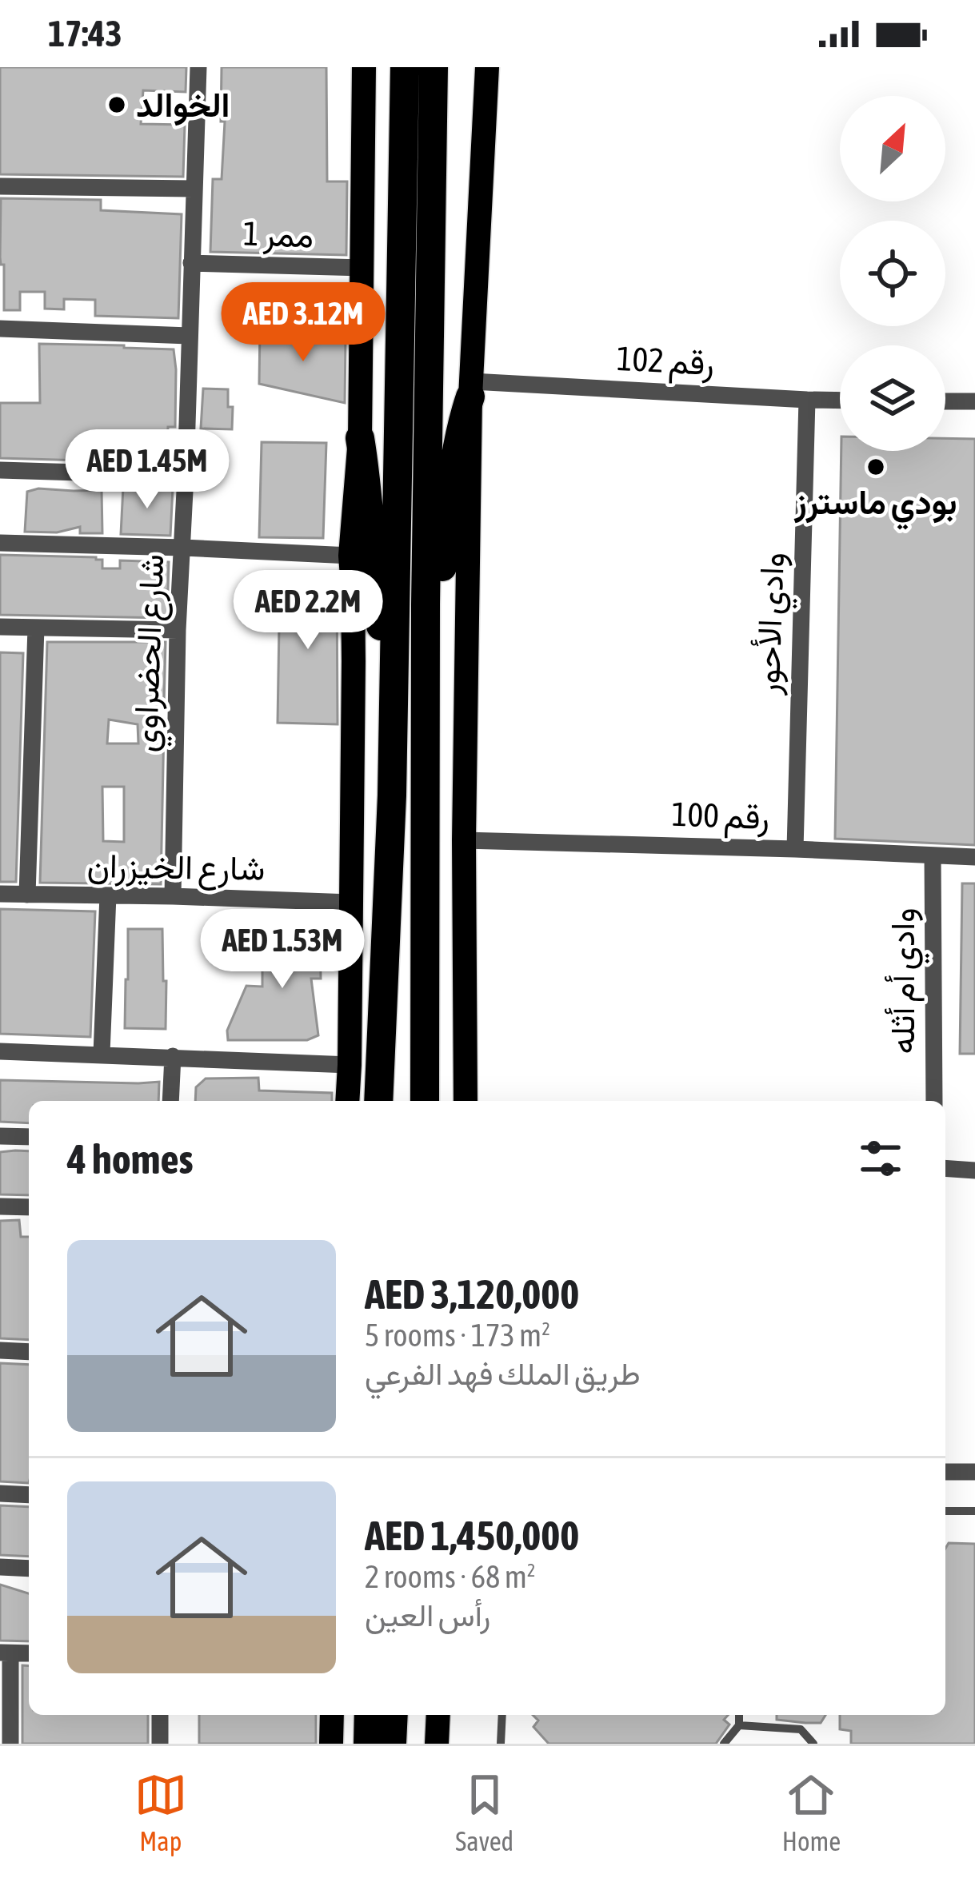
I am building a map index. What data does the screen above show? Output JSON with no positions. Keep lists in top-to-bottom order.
{
  "streets": {
    "street": [
      "ممر 1",
      "رقم 102",
      "وادي الأحور",
      "شارع الحضراوي",
      "رقم 100",
      "شارع الخيزران",
      "وادي أم أثله"
    ]
  },
  "crossings": [
    ["ممر 1", "شارع الحضراوي"],
    ["رقم 102", "وادي الأحور"],
    ["وادي الأحور", "رقم 100"],
    ["شارع الحضراوي", "شارع الخيزران"],
    ["رقم 100", "وادي أم أثله"]
  ],
  "places": ["الخوالد", "بودي ماسترز"],
  "north": "top right",
  "page": {
    "status": "17:43",
    "price": [
      "AED 3.12M",
      "AED 1.45M",
      "AED 2.2M",
      "AED 1.53M"
    ],
    "heading": "4 homes",
    "list": [
      {
        "name": "AED 3,120,000",
        "note": "5 rooms · 173 m² · طريق الملك فهد الفرعي"
      },
      {
        "name": "AED 1,450,000",
        "note": "2 rooms · 68 m² · رأس العين"
      }
    ],
    "tabs": ["Map", "Saved", "Home"]
  }
}
